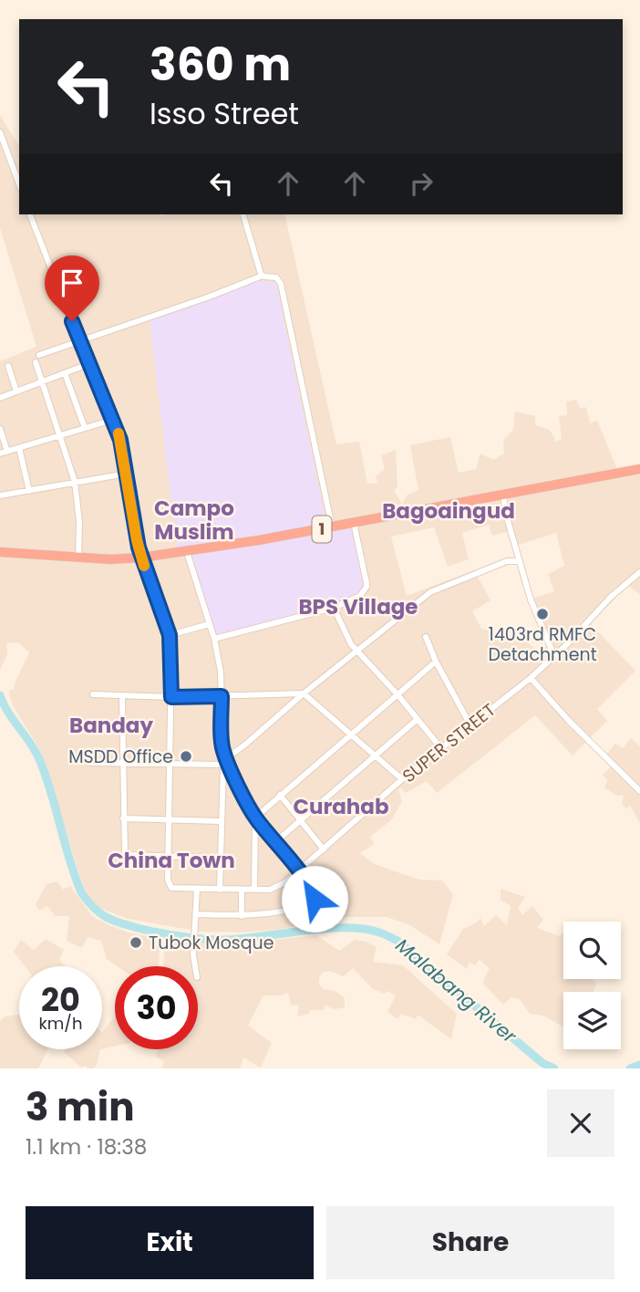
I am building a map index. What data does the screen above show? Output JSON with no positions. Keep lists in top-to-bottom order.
{
  "streets": {
    "highway": ["1"],
    "street": ["SUPER STREET"]
  },
  "districts": [
    "Campo Muslim",
    "Bagoaingud",
    "BPS Village",
    "Banday",
    "Curahab",
    "China Town"
  ],
  "water": ["Malabang River"],
  "places": ["1403rd RMFC Detachment", "MSDD Office", "Tubok Mosque"],
  "page": {
    "turn": ["360 m", "Isso Street"],
    "speed": "20 km/h",
    "limit": "30",
    "heading": ["3 min", "1.1 km · 18:38"],
    "buttons": ["Exit", "Share"]
  }
}
